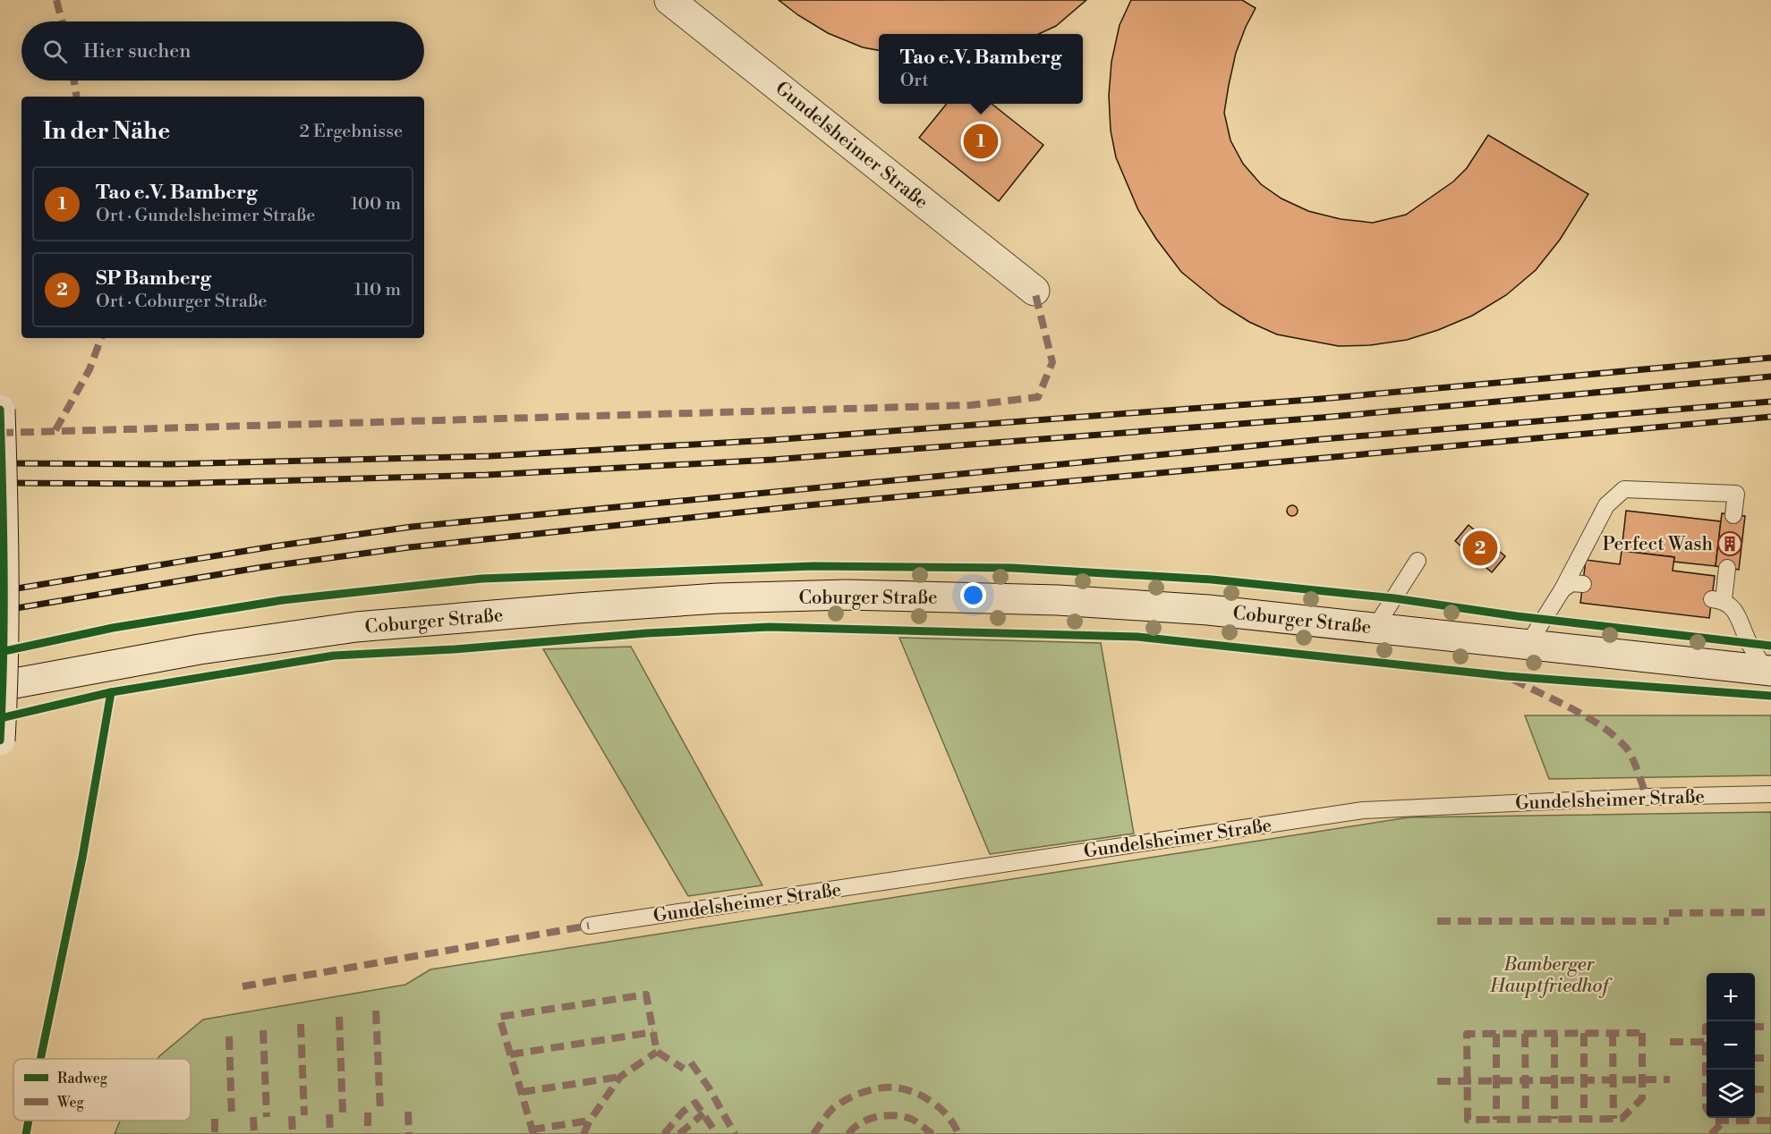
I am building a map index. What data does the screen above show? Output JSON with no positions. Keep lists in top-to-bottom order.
{
  "streets": {
    "street": ["Gundelsheimer Straße", "Coburger Straße"]
  },
  "parks": ["Bamberger Hauptfriedhof"],
  "places": {
    "building": ["Perfect Wash"]
  },
  "legend": ["Radweg", "Weg"],
  "page": {
    "search": "Hier suchen",
    "popup": ["Tao e.V. Bamberg", "Ort"],
    "heading": ["In der Nähe", "2 Ergebnisse"],
    "pins": ["1", "2"],
    "list": [
      {
        "mark": "1",
        "name": "Tao e.V. Bamberg",
        "note": "Ort · Gundelsheimer Straße",
        "value": "100 m"
      },
      {
        "mark": "2",
        "name": "SP Bamberg",
        "note": "Ort · Coburger Straße",
        "value": "110 m"
      }
    ],
    "map_buttons": ["+", "−"]
  }
}
